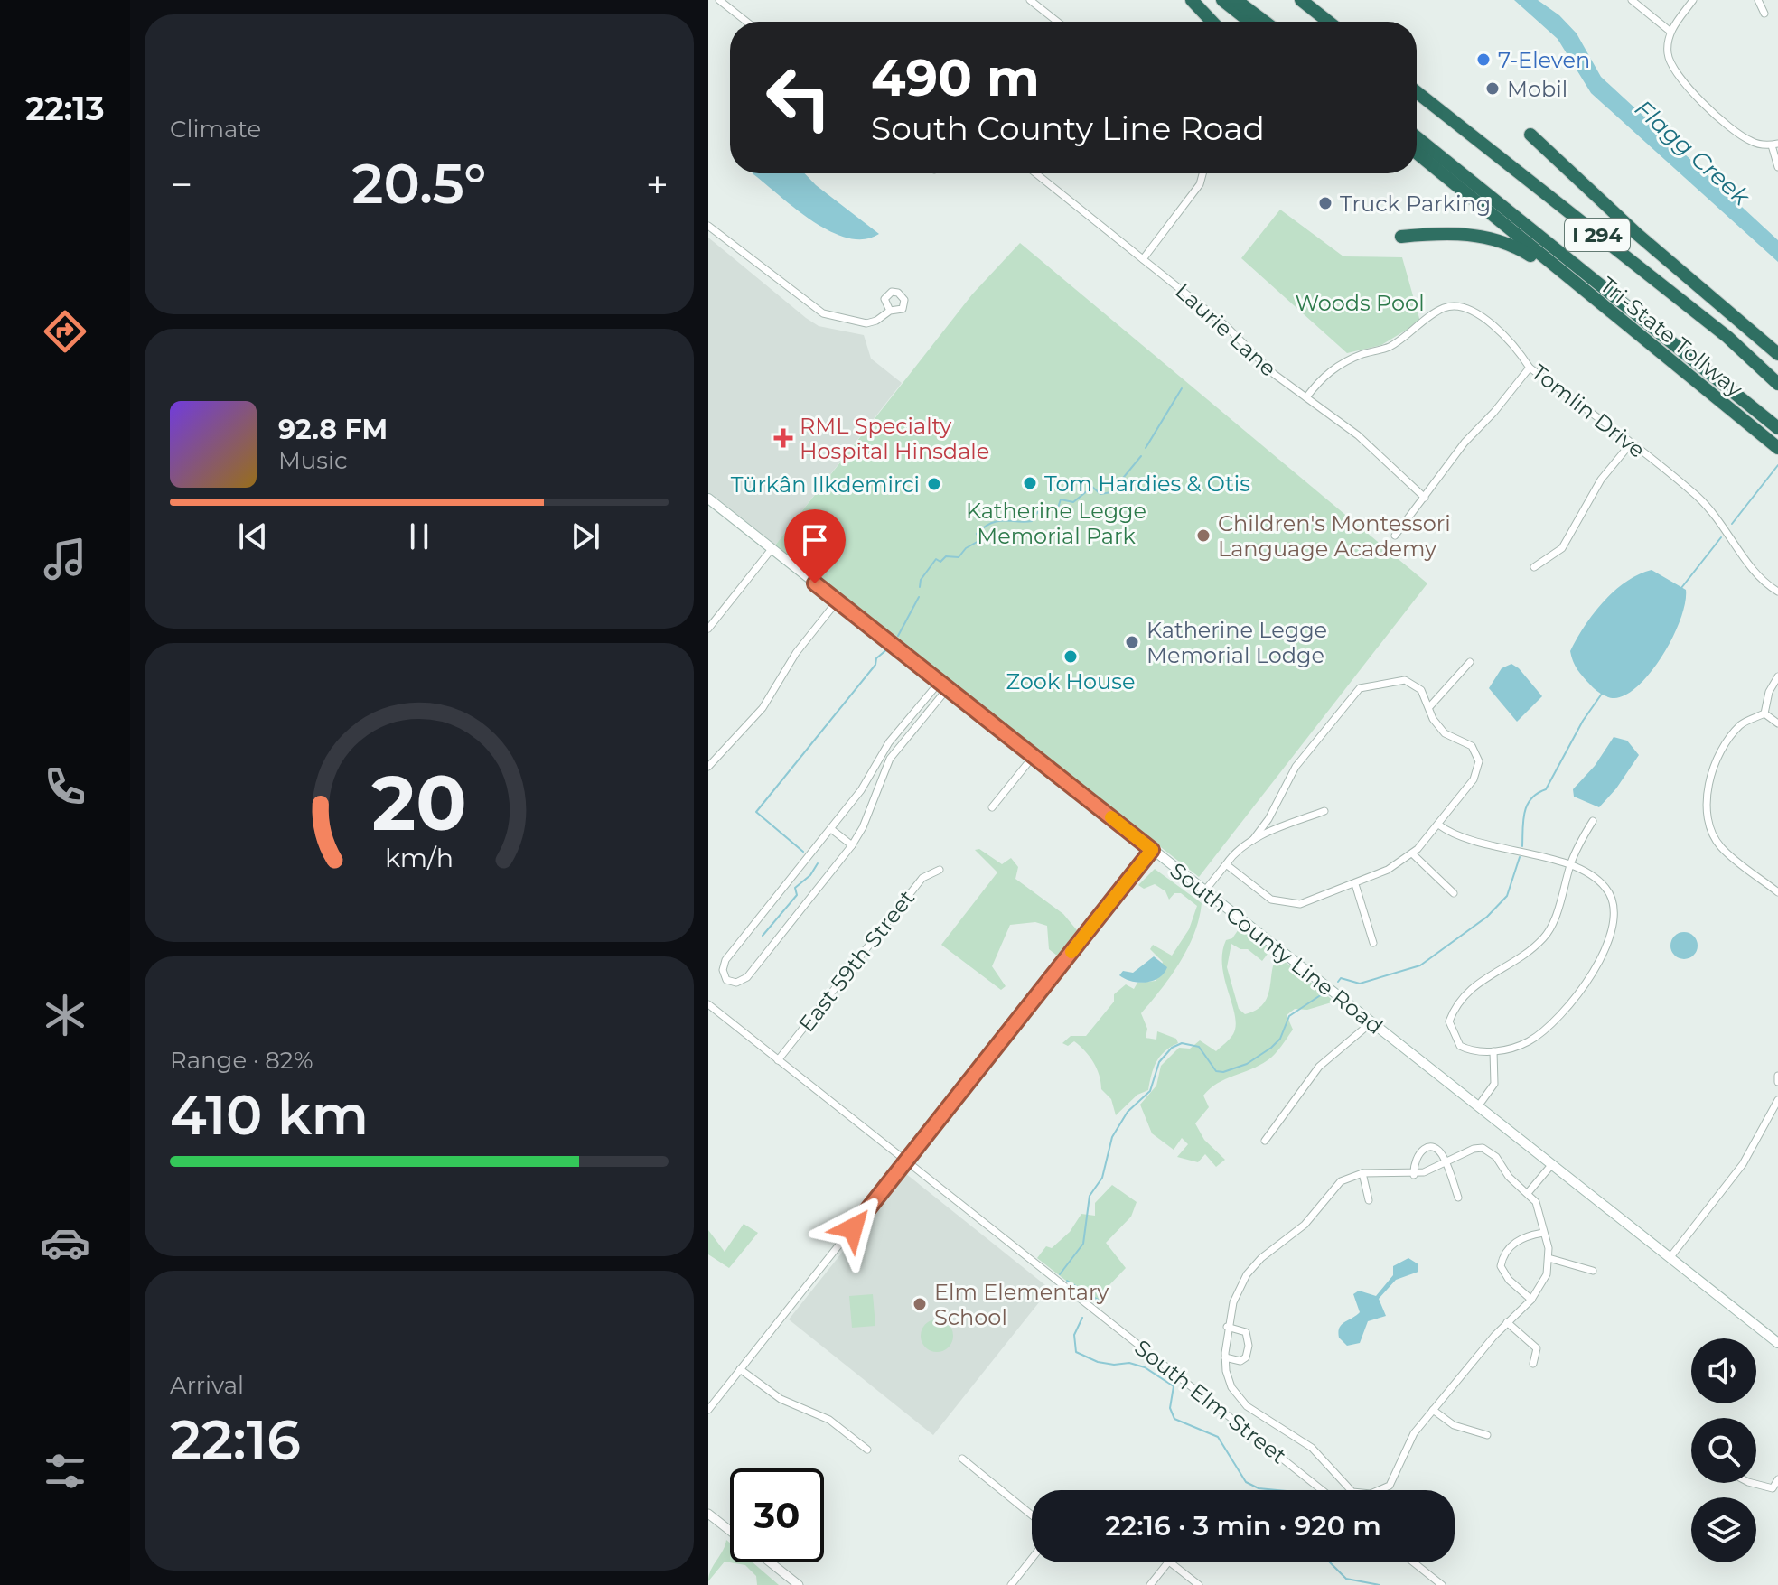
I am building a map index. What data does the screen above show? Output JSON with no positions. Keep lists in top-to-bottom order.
{
  "streets": {
    "highway": ["I 294", "Tri-State Tollway"],
    "main road": ["South County Line Road"],
    "street": [
      "Laurie Lane",
      "Tomlin Drive",
      "East 59th Street",
      "South Elm Street"
    ]
  },
  "crossings": [
    ["Laurie Lane", "Tomlin Drive"],
    ["East 59th Street", "South Elm Street"]
  ],
  "water": ["Flagg Creek"],
  "parks": ["Woods Pool", "Katherine Legge Memorial Park"],
  "places": {
    "other": [
      "7-Eleven",
      "Mobil",
      "Truck Parking",
      "Tom Hardies & Otis",
      "Türkân Ilkdemirci",
      "Children's Montessori Language Academy",
      "Katherine Legge Memorial Lodge",
      "Zook House",
      "Elm Elementary School"
    ],
    "health": ["RML Specialty Hospital Hinsdale"]
  },
  "page": {
    "tabs": "22:13",
    "tile": [
      "Climate",
      ["Range · 82%", "410 km"],
      ["Arrival", "22:16"]
    ],
    "turn": ["490 m", "South County Line Road"],
    "heat": ["−", "20.5°", "+"],
    "song": ["92.8 FM", "Music"],
    "limit": "30",
    "trip": "22:16 · 3 min · 920 m",
    "gauge": ["20", "km/h"]
  }
}
